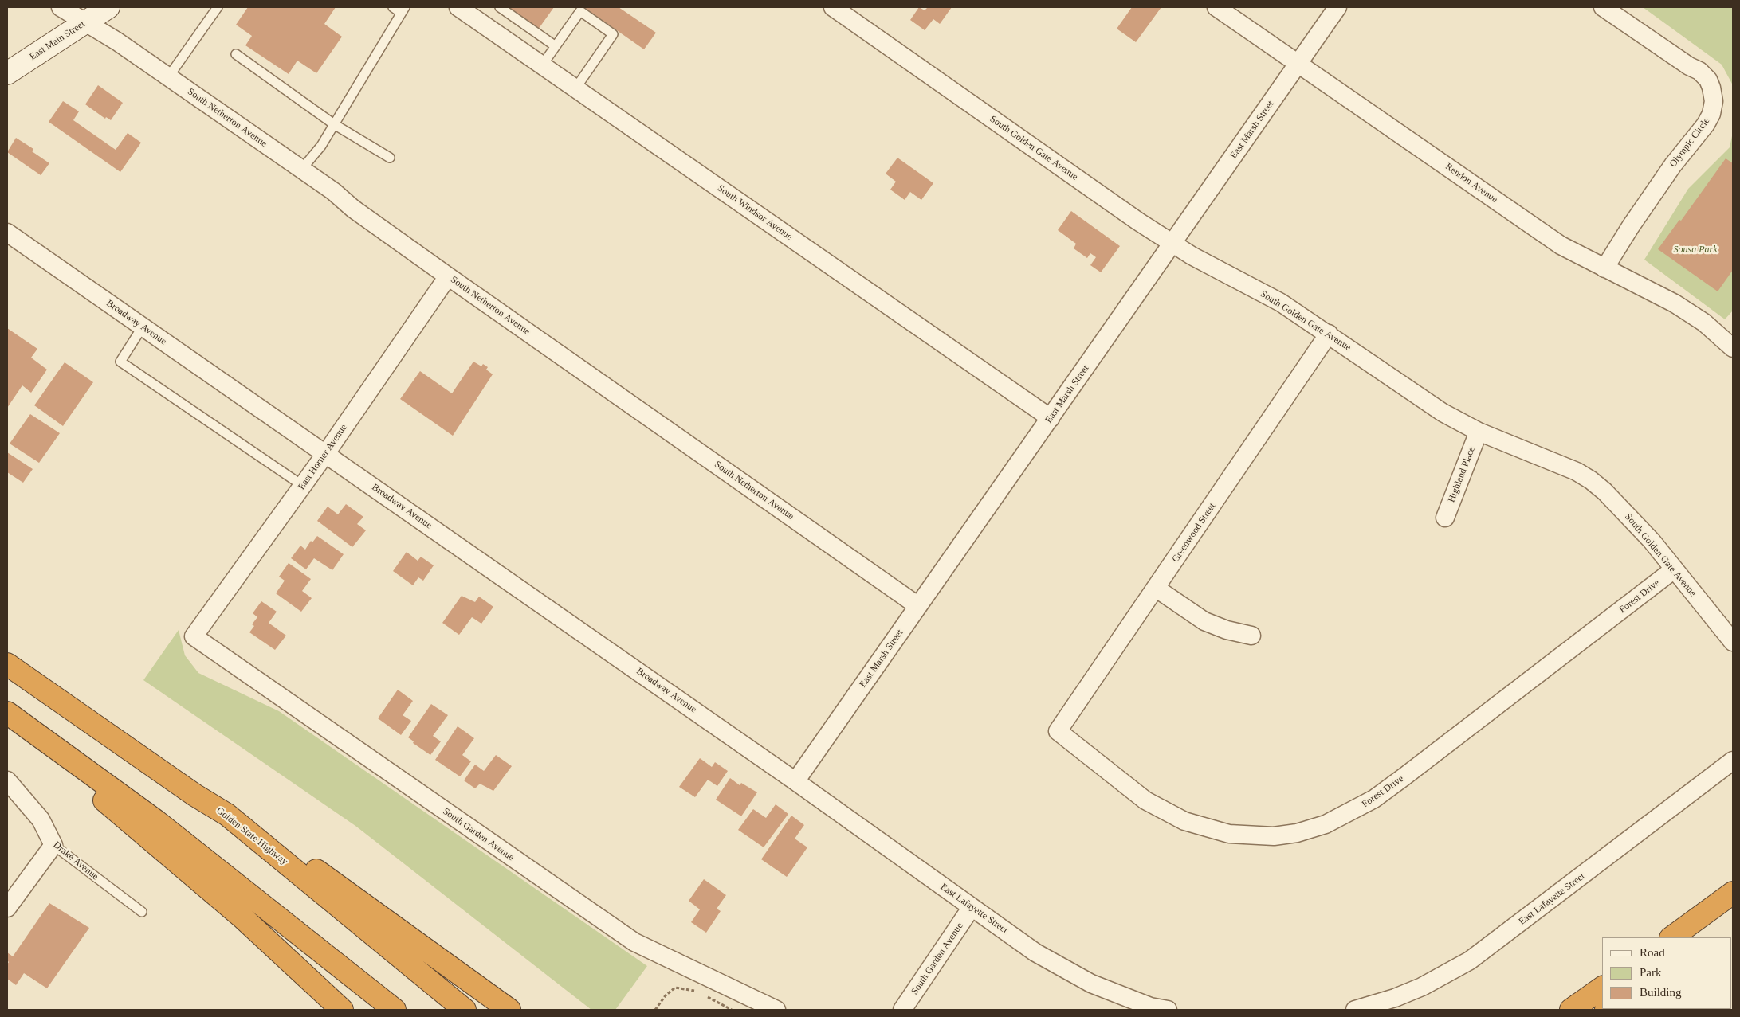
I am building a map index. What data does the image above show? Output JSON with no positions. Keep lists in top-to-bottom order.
{
  "streets": {
    "highway": ["Golden State Highway"],
    "main road": ["East Main Street"],
    "street": [
      "South Netherton Avenue",
      "East Marsh Street",
      "Olympic Circle",
      "South Golden Gate Avenue",
      "Rendon Avenue",
      "South Windsor Avenue",
      "Broadway Avenue",
      "East Horner Avenue",
      "Highland Place",
      "Greenwood Street",
      "Forest Drive",
      "South Garden Avenue",
      "Drake Avenue",
      "East Lafayette Street"
    ]
  },
  "crossings": [
    ["East Main Street", "South Netherton Avenue"],
    ["South Netherton Avenue", "East Marsh Street"],
    ["South Netherton Avenue", "East Horner Avenue"],
    ["East Marsh Street", "South Golden Gate Avenue"],
    ["East Marsh Street", "Rendon Avenue"],
    ["East Marsh Street", "South Windsor Avenue"],
    ["East Marsh Street", "Broadway Avenue"],
    ["East Marsh Street", "East Lafayette Street"],
    ["Olympic Circle", "Rendon Avenue"],
    ["South Golden Gate Avenue", "Highland Place"],
    ["South Golden Gate Avenue", "Greenwood Street"],
    ["South Golden Gate Avenue", "Forest Drive"],
    ["Broadway Avenue", "East Horner Avenue"],
    ["Broadway Avenue", "East Lafayette Street"],
    ["East Horner Avenue", "South Garden Avenue"],
    ["Greenwood Street", "Forest Drive"],
    ["South Garden Avenue", "East Lafayette Street"]
  ],
  "parks": ["Sousa Park"],
  "legend": ["Road", "Park", "Building"]
}
